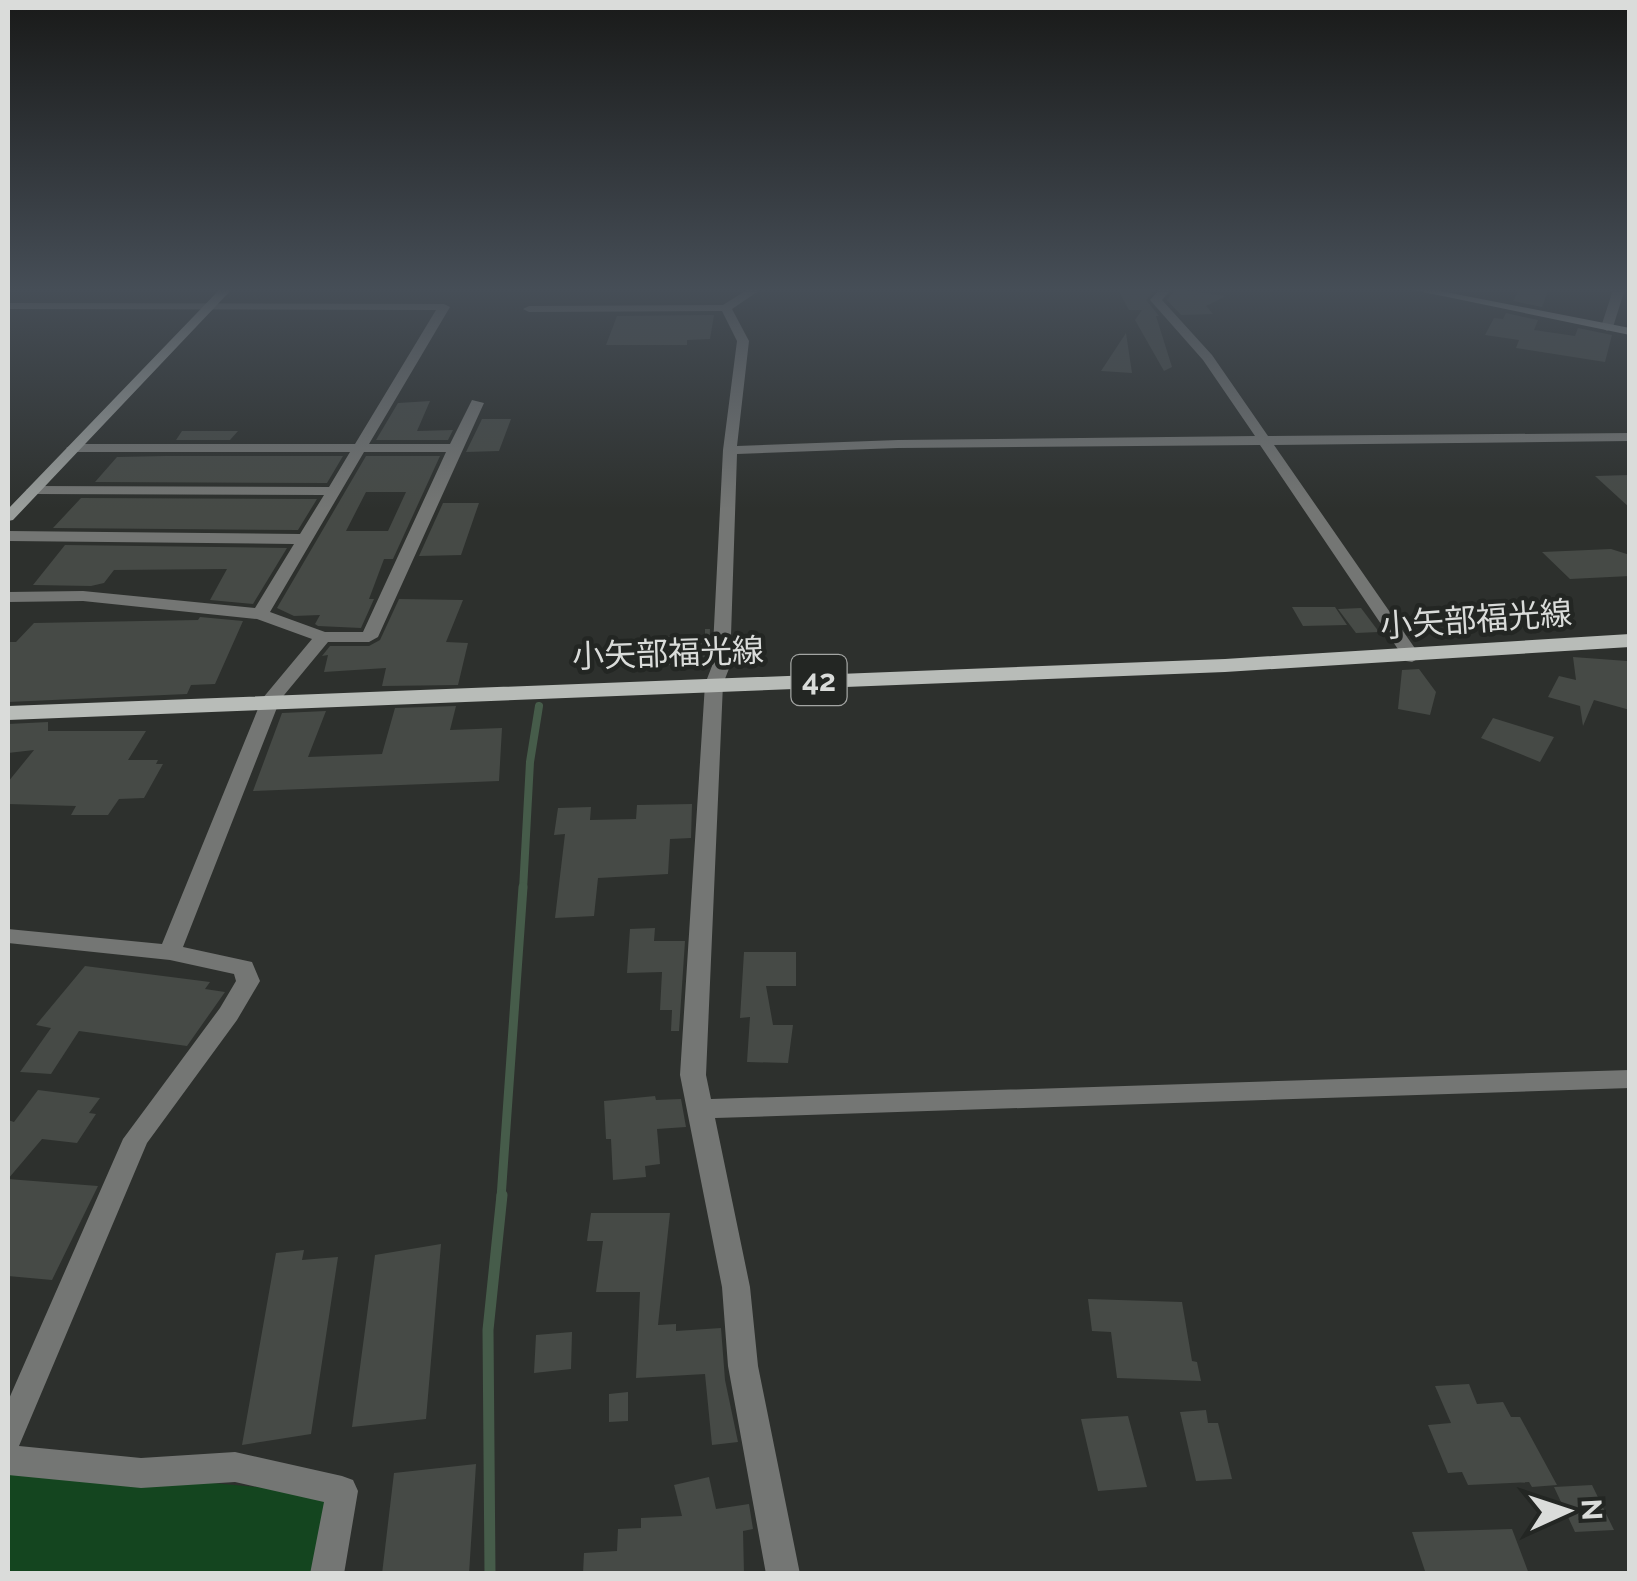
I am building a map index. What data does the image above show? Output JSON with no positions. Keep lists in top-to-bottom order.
{
  "streets": {
    "main road": ["小矢部福光線", "42"]
  },
  "north": "right"
}
